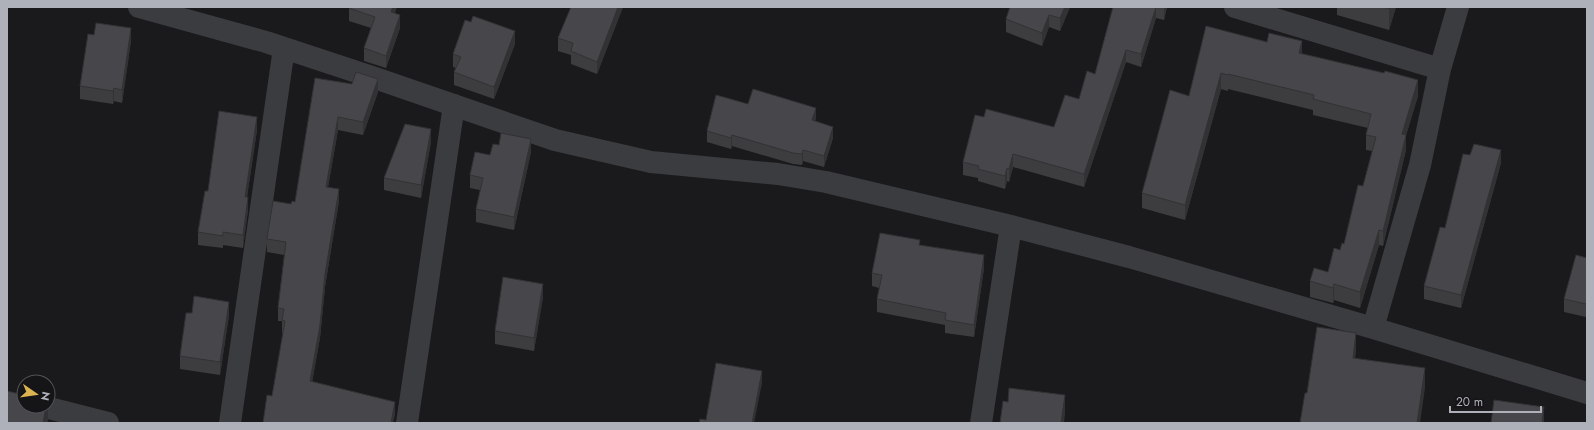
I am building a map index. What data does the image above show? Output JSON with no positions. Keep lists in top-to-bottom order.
{
  "scale_bar": "20 m",
  "north": "right"
}
